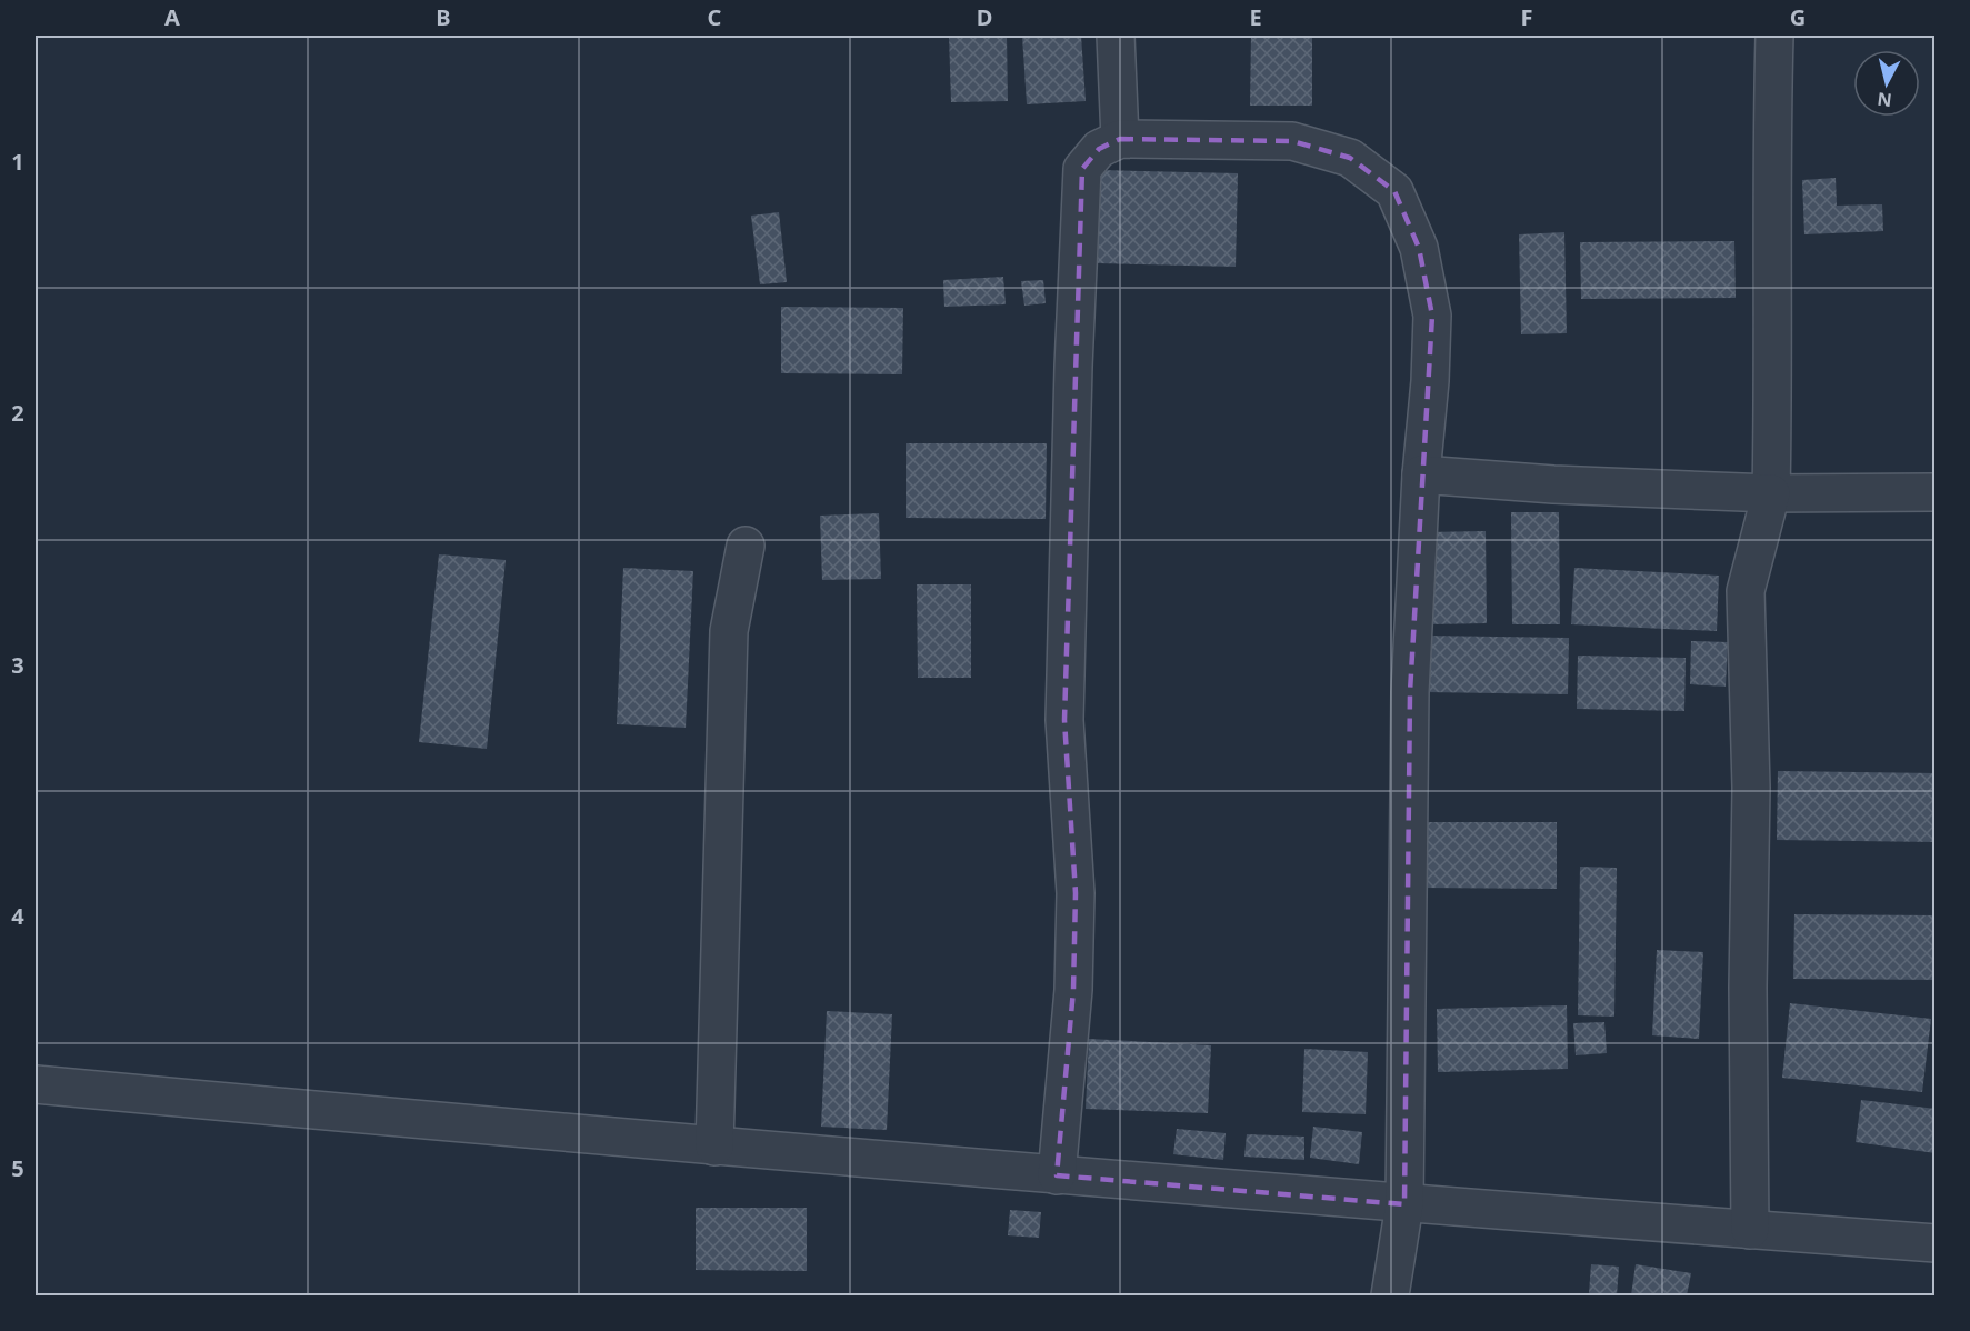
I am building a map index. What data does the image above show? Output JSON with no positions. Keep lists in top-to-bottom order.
{
  "north": "bottom",
  "grid": {
    "columns": [
      "A",
      "B",
      "C",
      "D",
      "E",
      "F",
      "G"
    ],
    "rows": [
      "1",
      "2",
      "3",
      "4",
      "5"
    ]
  }
}
